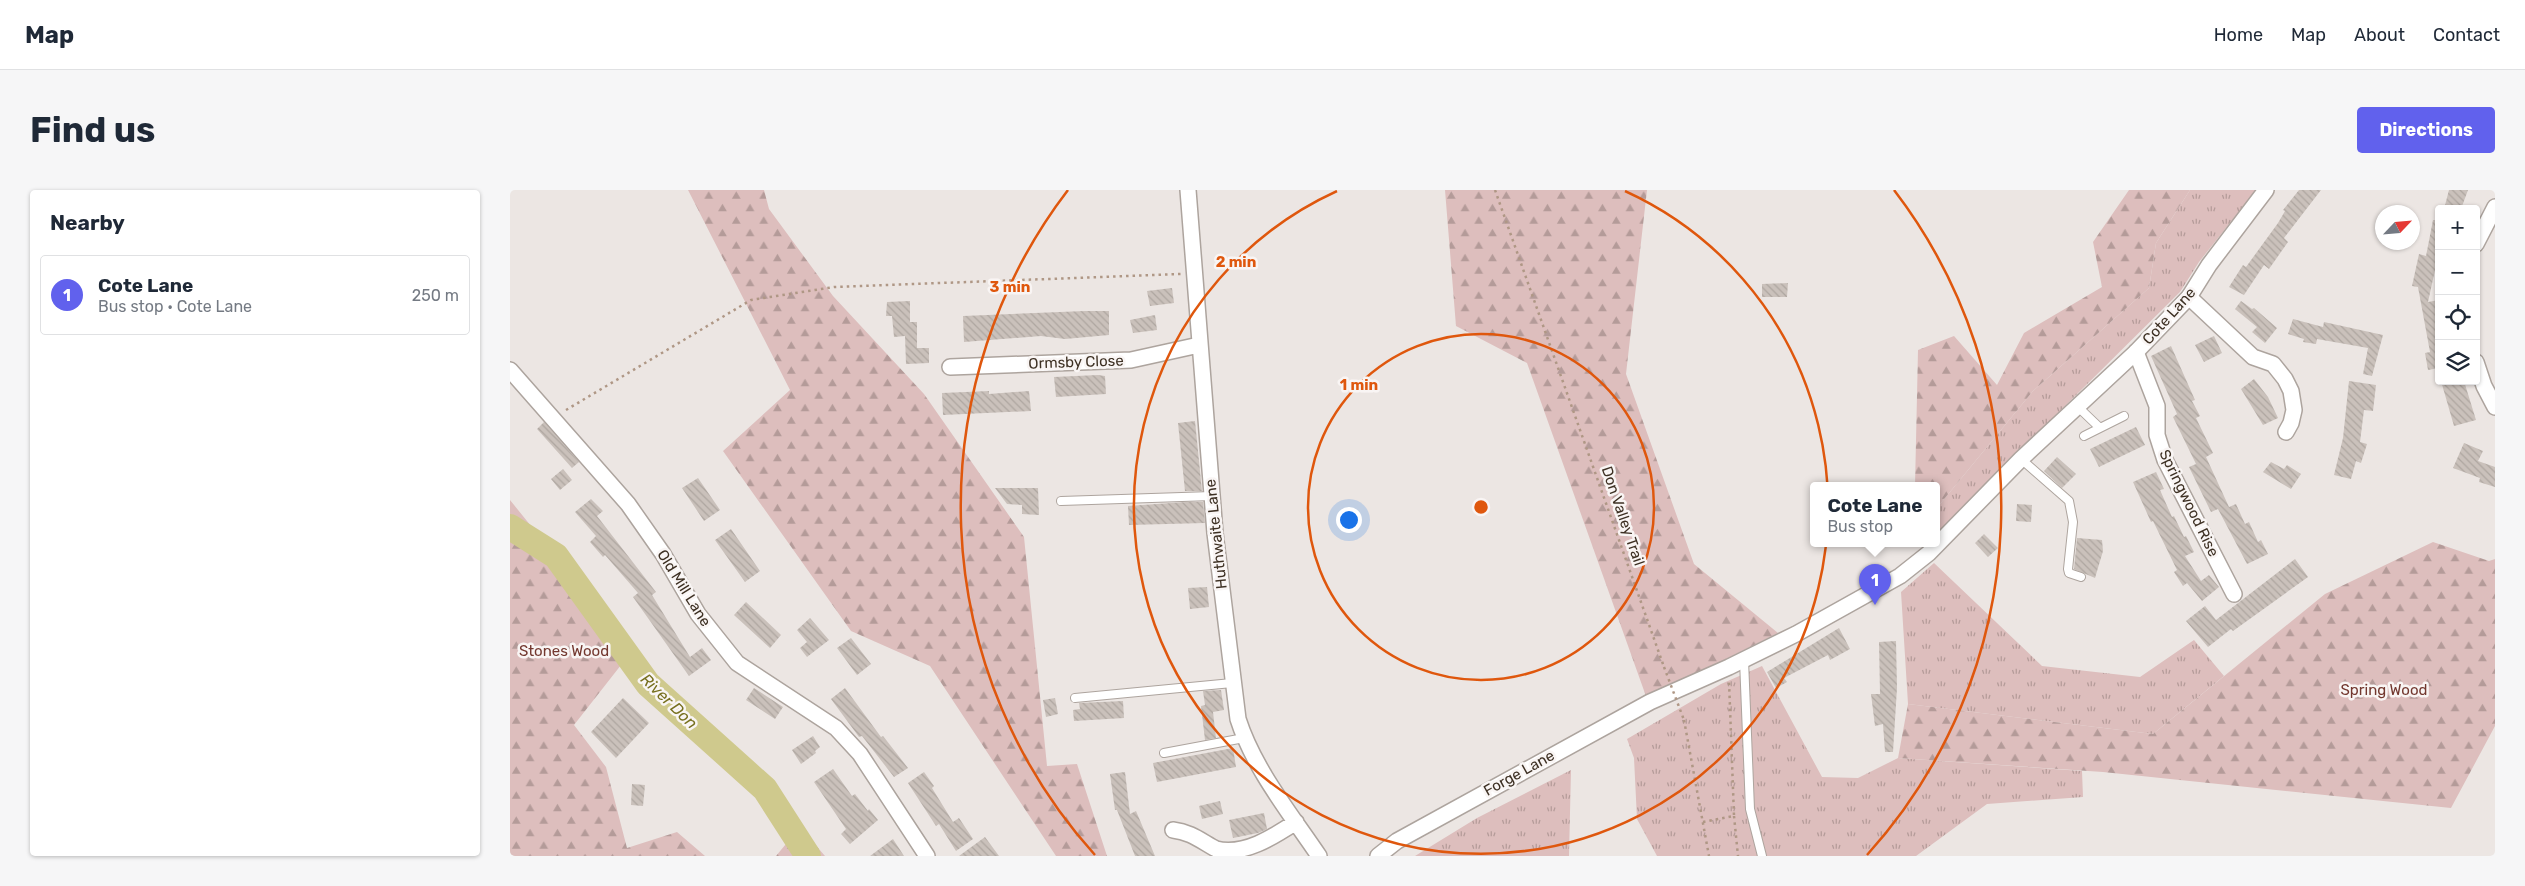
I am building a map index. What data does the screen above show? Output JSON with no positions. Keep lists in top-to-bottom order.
{
  "streets": {
    "street": [
      "Cote Lane",
      "Ormsby Close",
      "Springwood Rise",
      "Huthwaite Lane",
      "Old Mill Lane",
      "Forge Lane"
    ],
    "path": ["Don Valley Trail"]
  },
  "crossings": [
    ["Cote Lane", "Springwood Rise"],
    ["Cote Lane", "Forge Lane"],
    ["Ormsby Close", "Huthwaite Lane"]
  ],
  "water": ["River Don"],
  "parks": ["Stones Wood", "Spring Wood"],
  "north": "top right",
  "page": {
    "header": "Map",
    "nav": [
      "Home",
      "Map",
      "About",
      "Contact"
    ],
    "buttons": "Directions",
    "title": "Find us",
    "heading": "Nearby",
    "map_buttons": ["+", "−"],
    "list": [
      {
        "mark": "1",
        "name": "Cote Lane",
        "note": "Bus stop · Cote Lane",
        "value": "250 m"
      }
    ],
    "popup": ["Cote Lane", "Bus stop"],
    "pins": "1"
  },
  "rings": ["2 min", "3 min", "1 min"]
}
